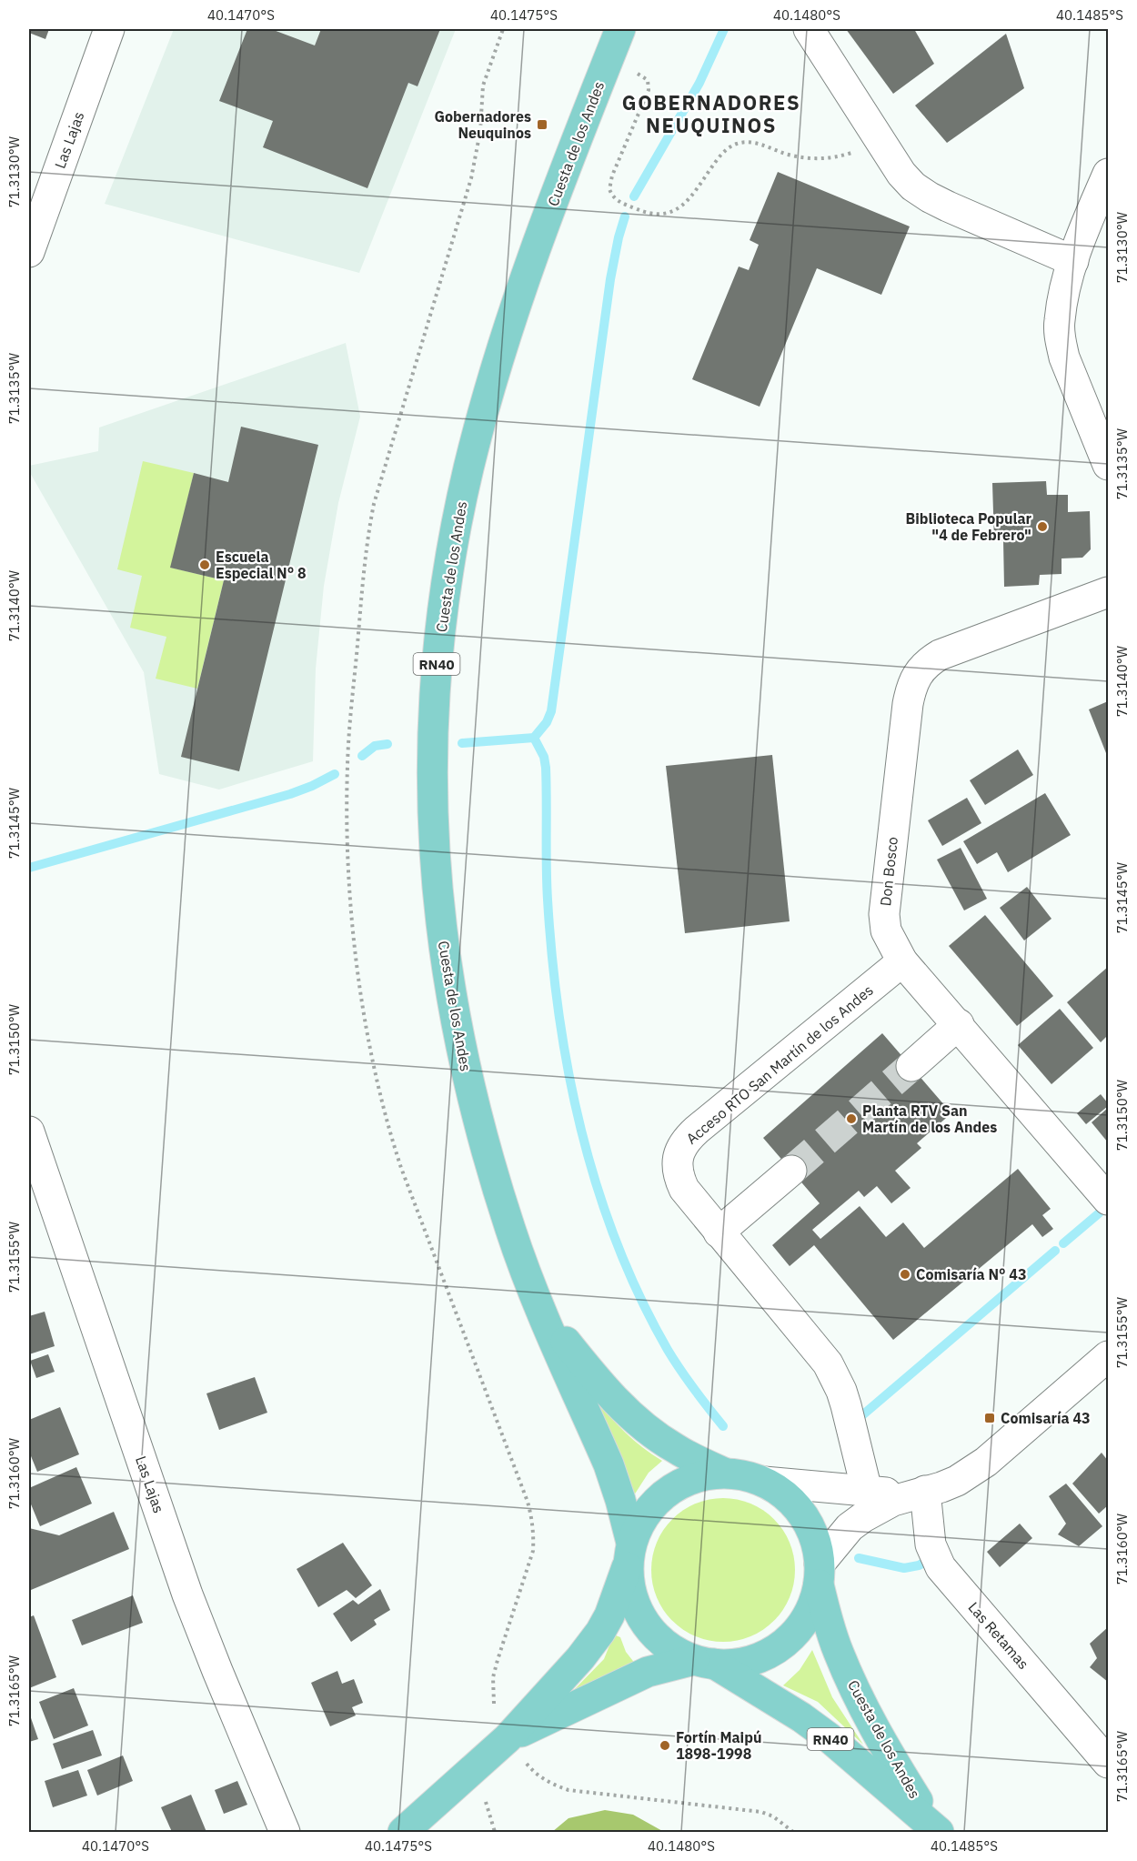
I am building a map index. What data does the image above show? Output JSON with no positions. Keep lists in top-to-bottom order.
{
  "streets": {
    "main road": ["Cuesta de los Andes", "RN40"],
    "street": [
      "Las Lajas",
      "Don Bosco",
      "Acceso RTO San Martín de los Andes",
      "Las Retamas"
    ]
  },
  "crossings": [
    ["Cuesta de los Andes", "RN40"],
    ["Don Bosco", "Acceso RTO San Martín de los Andes"]
  ],
  "districts": ["GOBERNADORES NEUQUINOS"],
  "places": {
    "transit": ["Gobernadores Neuquinos", "Comisaría 43"],
    "other": [
      "Biblioteca Popular \"4 de Febrero\"",
      "Escuela Especial N° 8",
      "Planta RTV San Martín de los Andes",
      "Comisaría N° 43",
      "Fortín Maipú 1898-1998"
    ]
  },
  "coordinates": [
    "40.1470°S",
    "40.1475°S",
    "40.1480°S",
    "40.1485°S",
    "71.3130°W",
    "71.3135°W",
    "71.3140°W",
    "71.3145°W",
    "71.3150°W",
    "71.3155°W",
    "71.3160°W",
    "71.3165°W"
  ]
}
